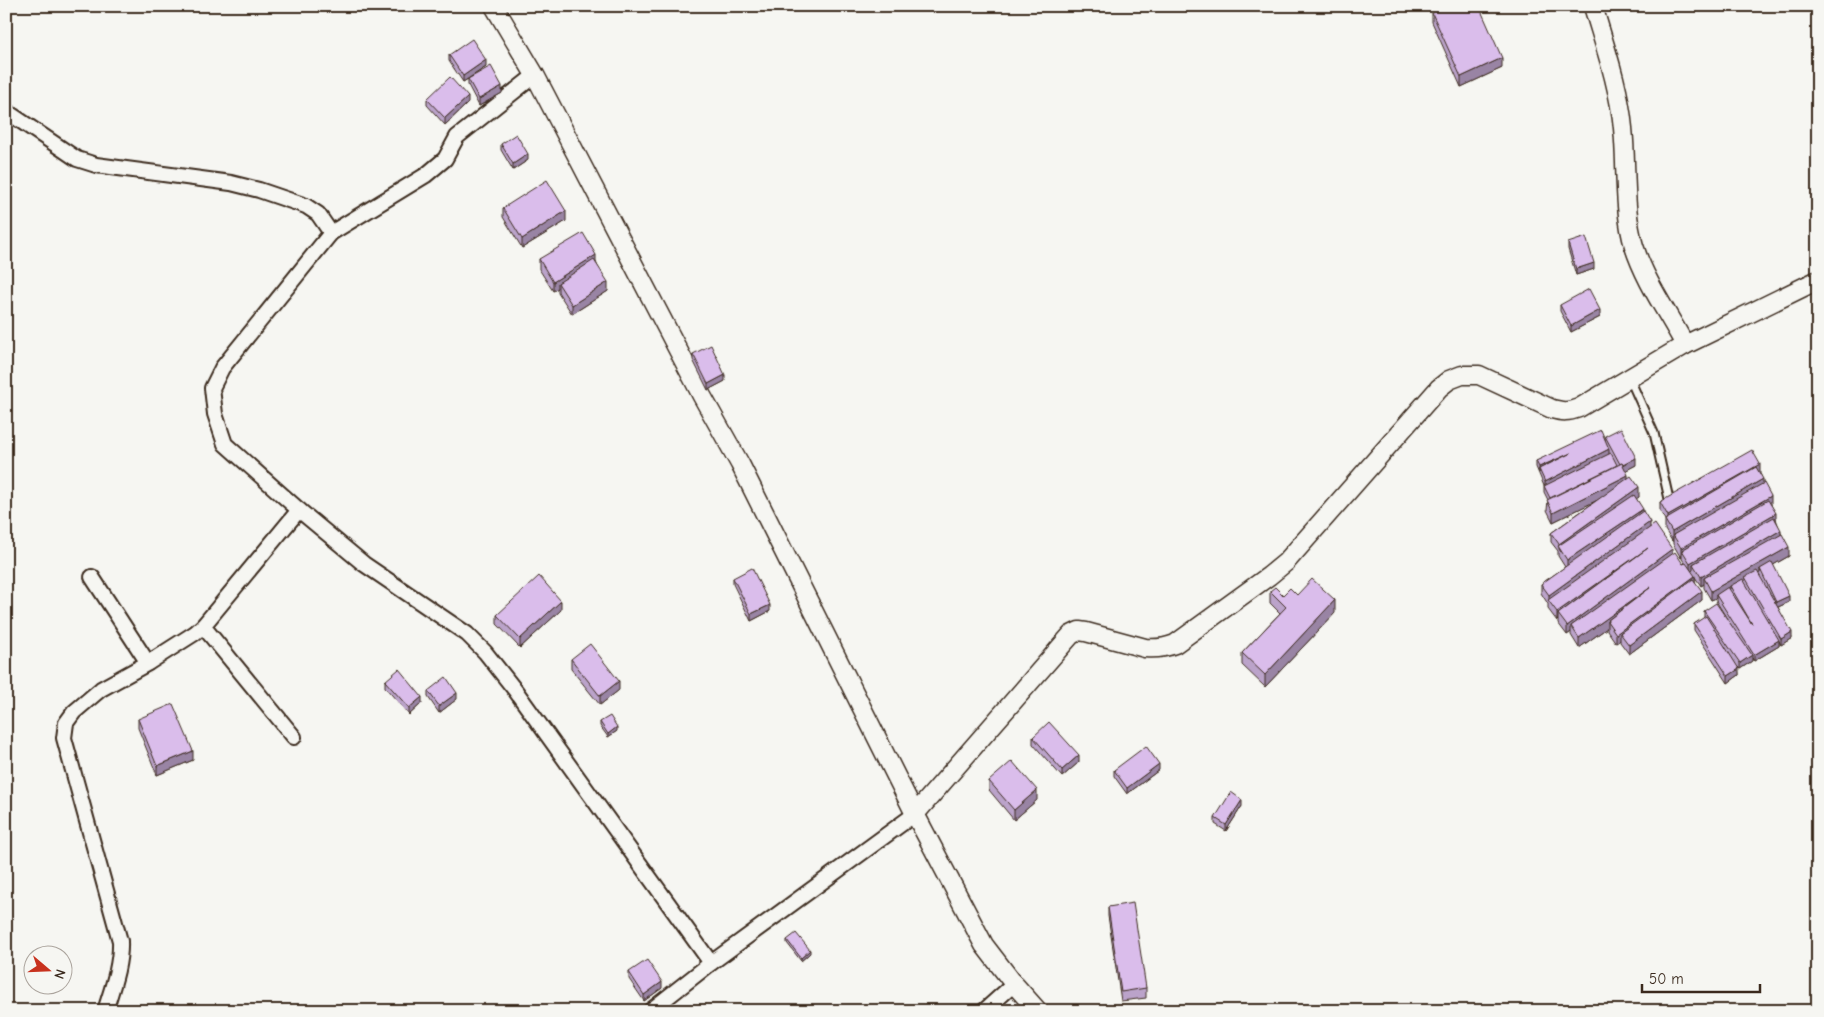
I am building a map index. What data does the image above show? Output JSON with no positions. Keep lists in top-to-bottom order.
{
  "scale_bar": "50 m",
  "north": "right"
}
